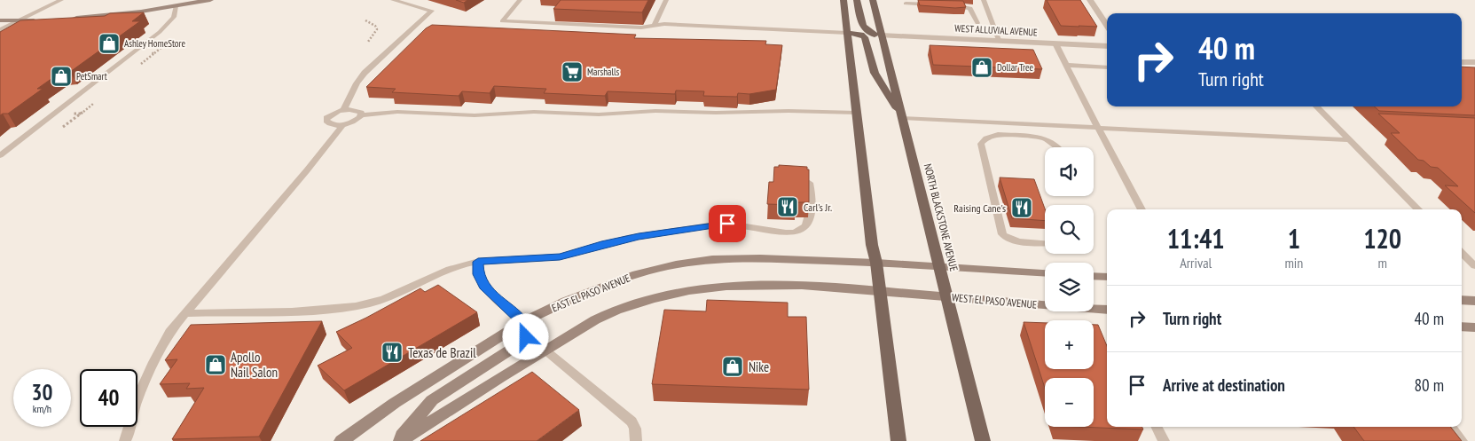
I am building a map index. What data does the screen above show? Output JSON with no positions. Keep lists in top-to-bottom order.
{
  "streets": {
    "main road": ["NORTH BLACKSTONE AVENUE"],
    "street": ["WEST ALLUVIAL AVENUE", "EAST EL PASO AVENUE", "WEST EL PASO AVENUE"]
  },
  "crossings": [
    ["WEST ALLUVIAL AVENUE", "NORTH BLACKSTONE AVENUE"],
    ["NORTH BLACKSTONE AVENUE", "WEST EL PASO AVENUE"]
  ],
  "places": {
    "shop": [
      "Ashley HomeStore",
      "Dollar Tree",
      "PetSmart",
      "Apollo Nail Salon",
      "Nike"
    ],
    "supermarket": ["Marshalls"],
    "restaurant": ["Carl's Jr.", "Raising Cane's", "Texas de Brazil"]
  },
  "page": {
    "turn": ["40 m", "Turn right"],
    "map_buttons": ["+", "−"],
    "eta": [
      "11:41",
      "Arrival",
      "1",
      "min",
      "120",
      "m"
    ],
    "list": [
      {
        "name": "Turn right",
        "value": "40 m"
      },
      {
        "name": "Arrive at destination",
        "value": "80 m"
      }
    ],
    "speed": "30 km/h",
    "limit": "40"
  }
}
